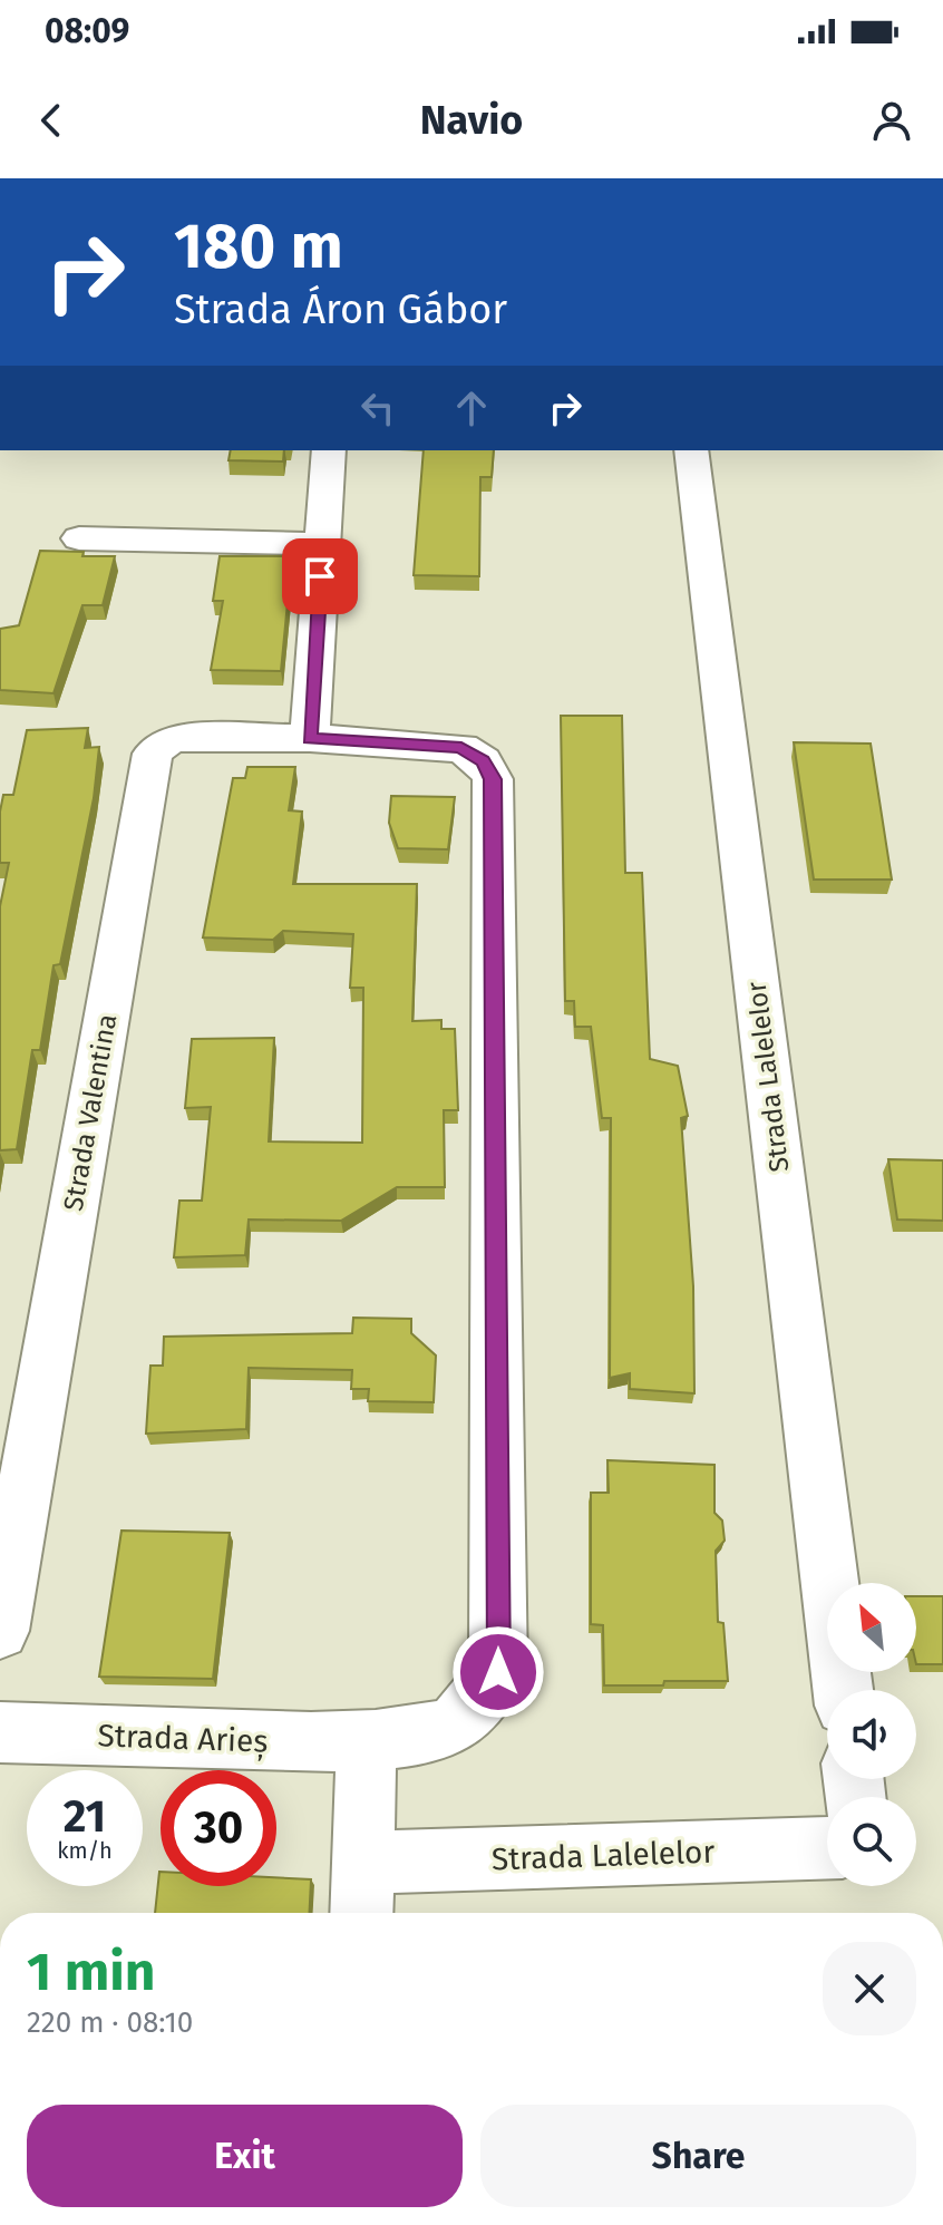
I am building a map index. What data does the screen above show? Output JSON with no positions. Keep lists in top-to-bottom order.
{
  "streets": {
    "street": ["Strada Lalelelor", "Strada Valentina", "Strada Arieș"]
  },
  "crossings": [
    ["Strada Valentina", "Strada Arieș"]
  ],
  "north": "top left",
  "page": {
    "status": "08:09",
    "header": "Navio",
    "turn": ["180 m", "Strada Áron Gábor"],
    "speed": "21 km/h",
    "limit": "30",
    "heading": ["1 min", "220 m · 08:10"],
    "buttons": ["Exit", "Share"]
  }
}
